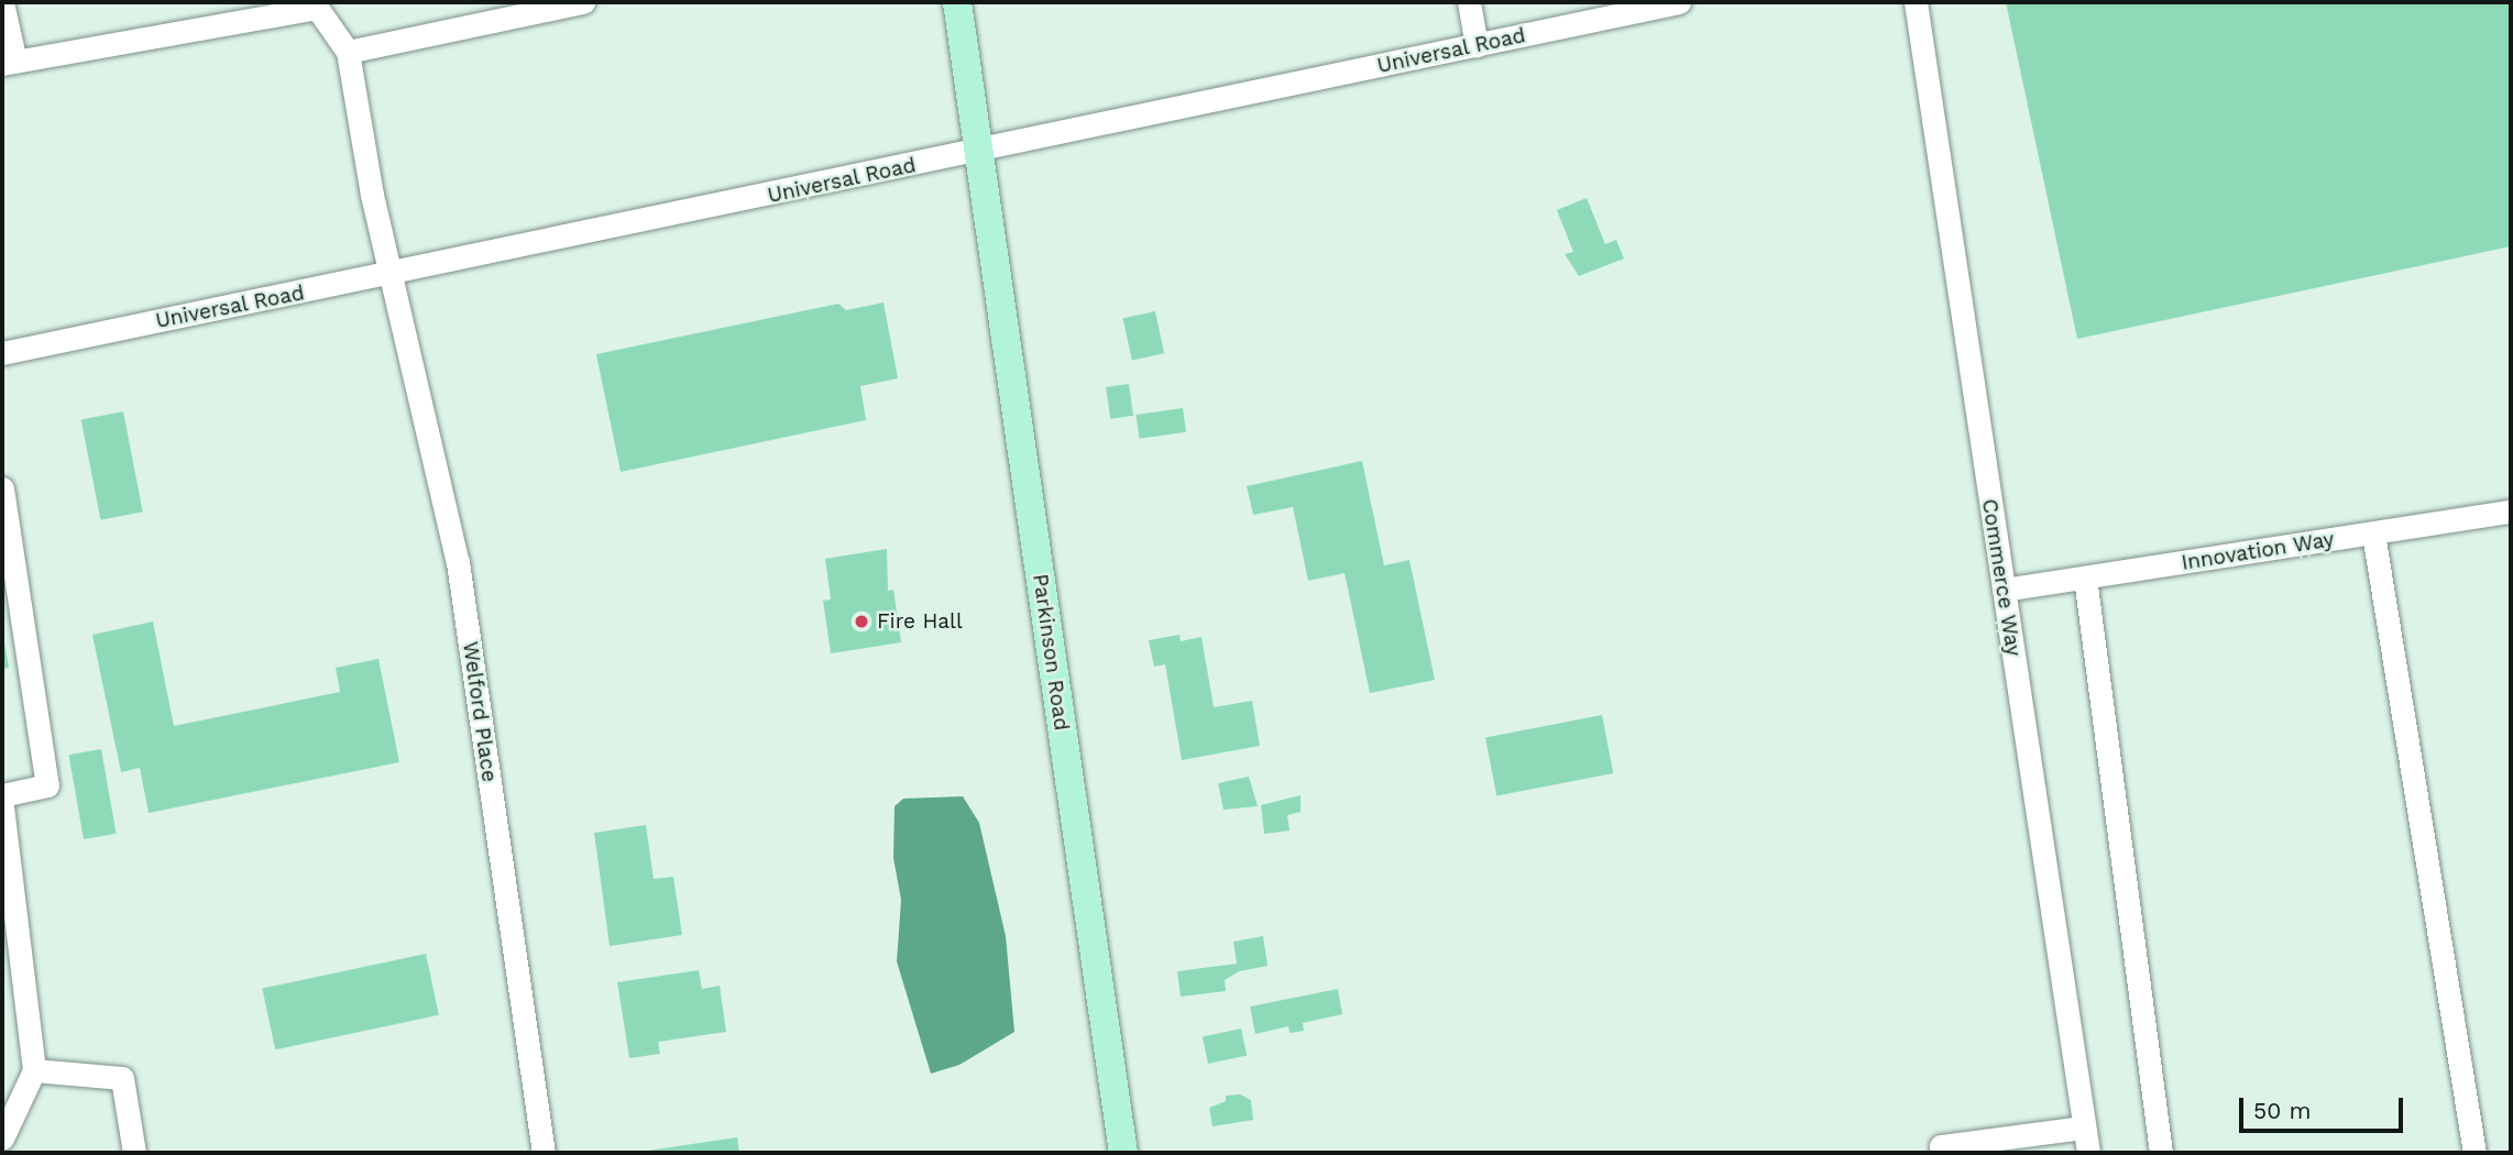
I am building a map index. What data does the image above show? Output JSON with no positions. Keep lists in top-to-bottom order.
{
  "streets": {
    "main road": ["Parkinson Road"],
    "street": [
      "Universal Road",
      "Innovation Way",
      "Commerce Way",
      "Welford Place"
    ]
  },
  "crossings": [
    ["Universal Road", "Parkinson Road"],
    ["Universal Road", "Welford Place"],
    ["Innovation Way", "Commerce Way"]
  ],
  "places": ["Fire Hall"],
  "scale_bar": "50 m"
}
